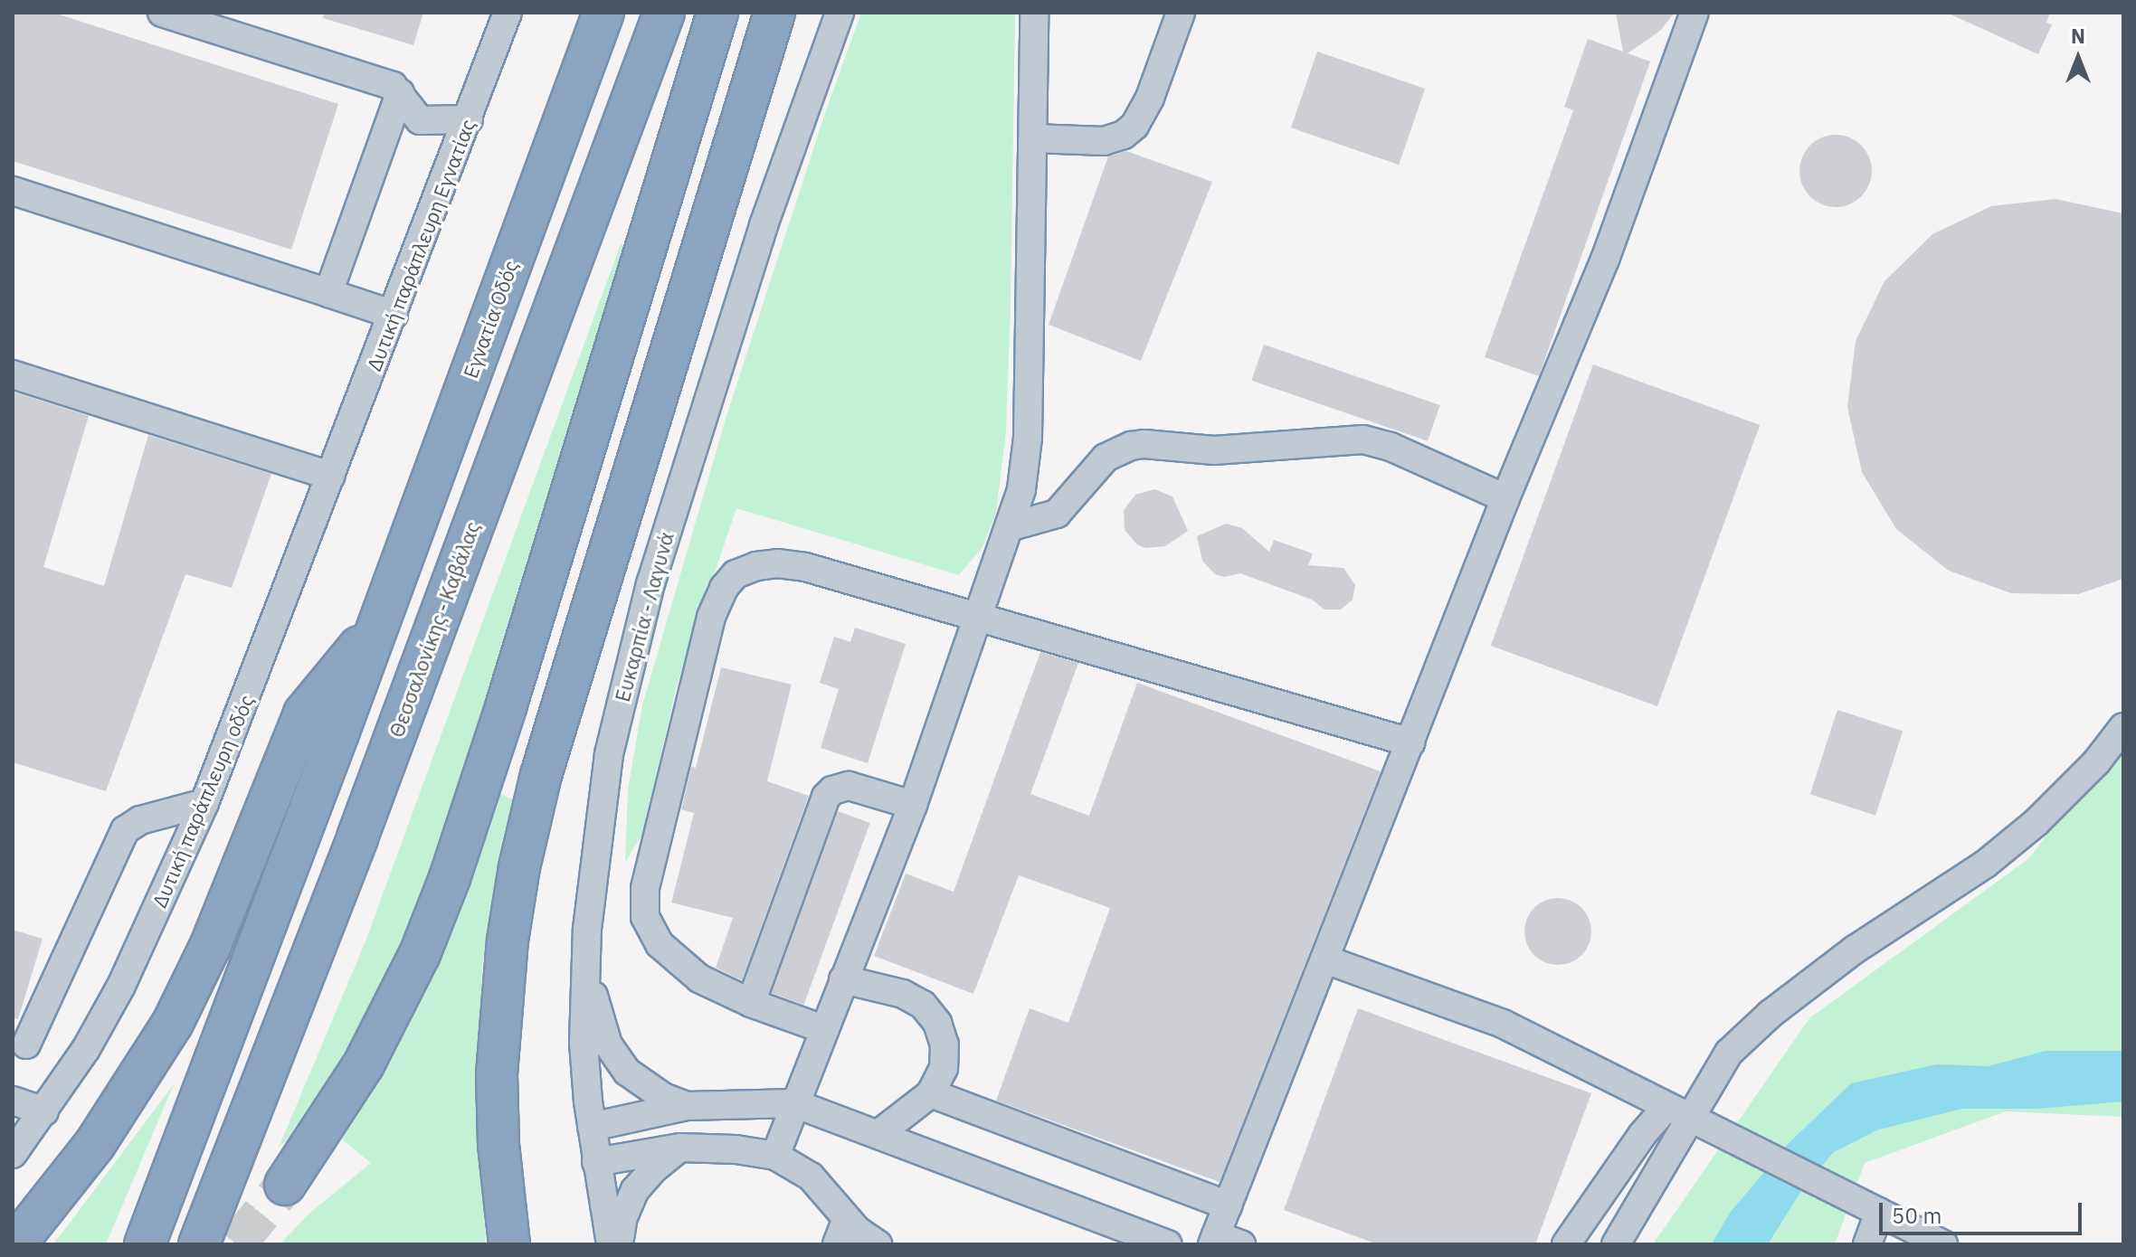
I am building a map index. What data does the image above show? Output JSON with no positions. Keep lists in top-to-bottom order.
{
  "streets": {
    "highway": ["Εγνατία Οδός", "Θεσσαλονίκης - Καβάλας"],
    "street": ["Δυτική παράπλευρη Εγνατίας", "Ευκαρπία - Λαγυνά", "Δυτική παράπλευρη οδός"]
  },
  "crossings": [
    ["Δυτική παράπλευρη Εγνατίας", "Δυτική παράπλευρη οδός"]
  ],
  "scale_bar": "50 m",
  "north": "top"
}
